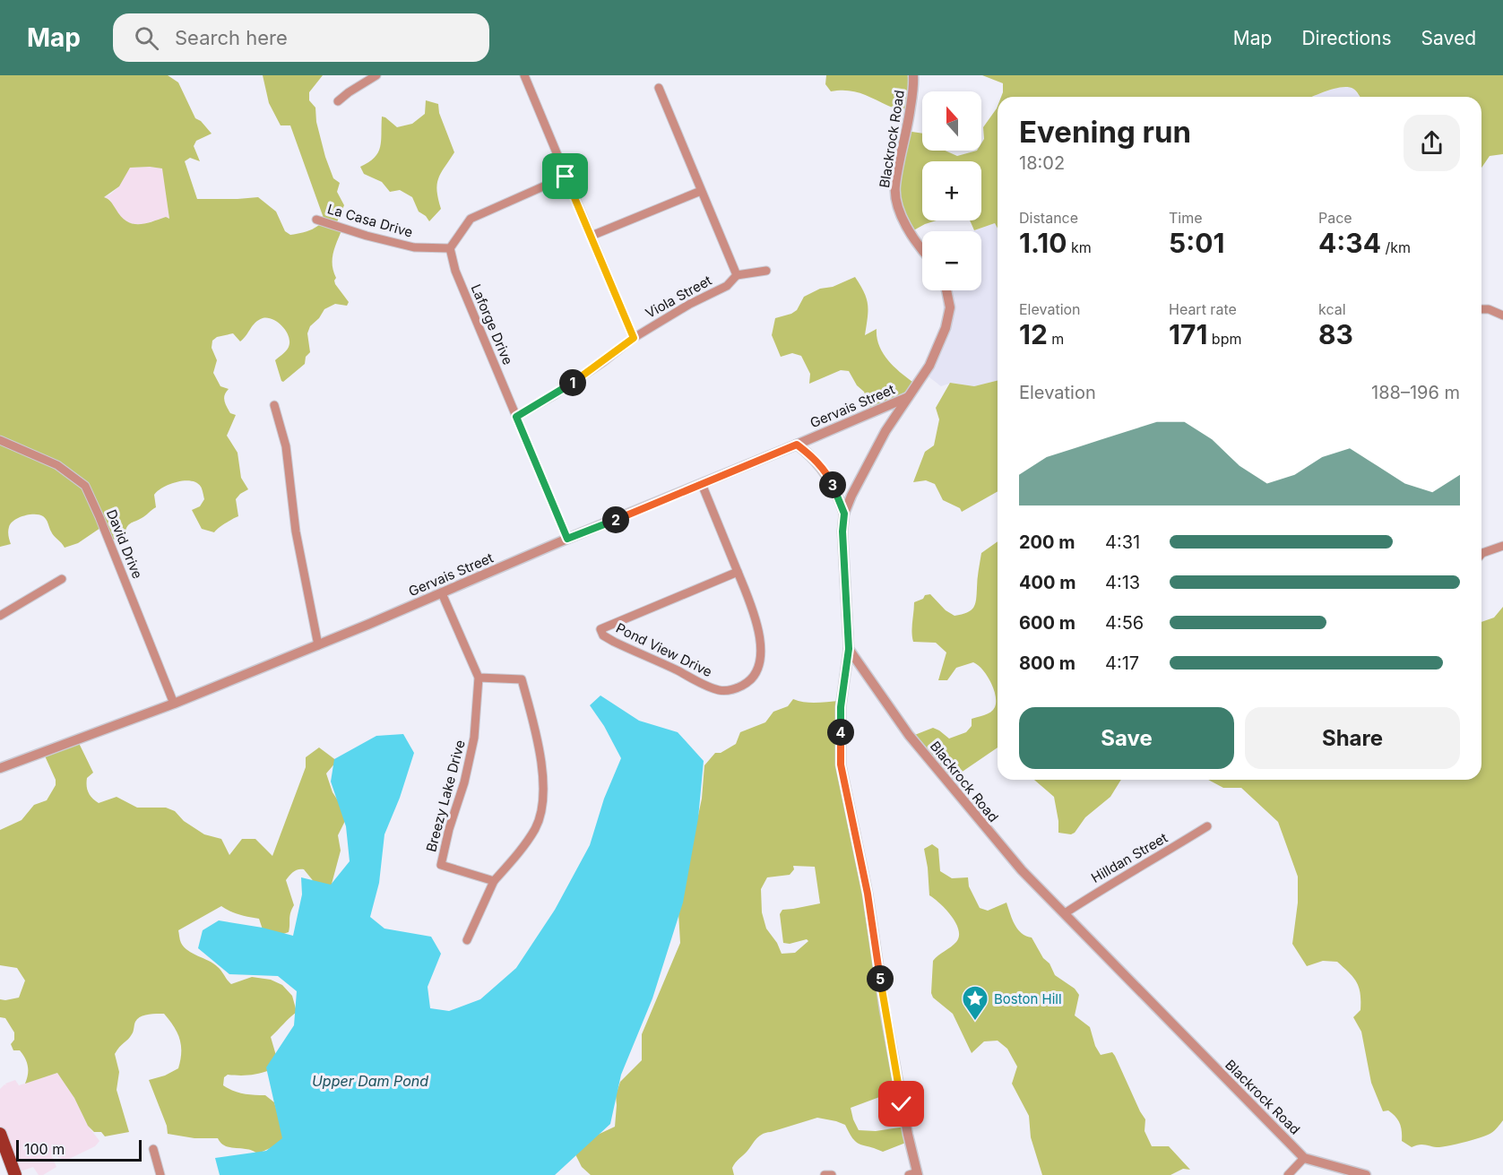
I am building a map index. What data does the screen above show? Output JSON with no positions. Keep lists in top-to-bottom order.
{
  "streets": {
    "street": [
      "Blackrock Road",
      "La Casa Drive",
      "Viola Street",
      "Laforge Drive",
      "Gervais Street",
      "David Drive",
      "Pond View Drive",
      "Breezy Lake Drive",
      "Hilldan Street"
    ]
  },
  "crossings": [
    ["Blackrock Road", "Hilldan Street"],
    ["La Casa Drive", "Laforge Drive"],
    ["Viola Street", "Laforge Drive"],
    ["Laforge Drive", "Gervais Street"],
    ["Gervais Street", "David Drive"],
    ["Gervais Street", "Pond View Drive"],
    ["Gervais Street", "Breezy Lake Drive"]
  ],
  "water": ["Upper Dam Pond"],
  "places": {
    "place": ["Boston Hill"]
  },
  "scale_bar": "100 m",
  "north": "top",
  "page": {
    "header": "Map",
    "search": "Search here",
    "nav": ["Map", "Directions", "Saved"],
    "map_buttons": ["+", "−"],
    "heading": ["Evening run", "18:02"],
    "stats": [
      ["Distance", "1.10 km"],
      ["Time", "5:01"],
      ["Pace", "4:34 /km"],
      ["Elevation", "12 m"],
      ["Heart rate", "171 bpm"],
      ["kcal", "83"]
    ],
    "pins": [
      "1",
      "3",
      "2",
      "4",
      "5"
    ],
    "chart": ["Elevation", "188–196 m"],
    "list": [
      {
        "name": "200 m",
        "note": "4:31"
      },
      {
        "name": "400 m",
        "note": "4:13"
      },
      {
        "name": "600 m",
        "note": "4:56"
      },
      {
        "name": "800 m",
        "note": "4:17"
      }
    ],
    "buttons": ["Save", "Share"],
    "scale": "100 m"
  }
}
